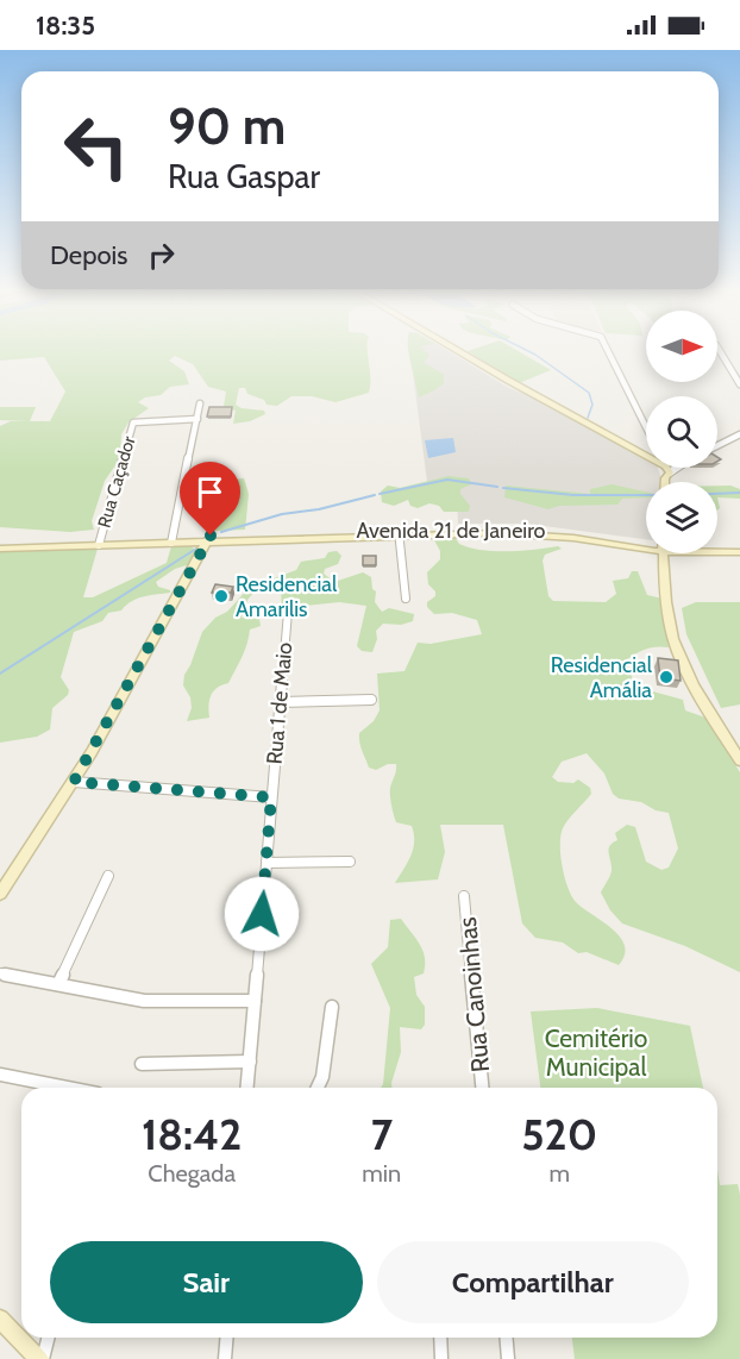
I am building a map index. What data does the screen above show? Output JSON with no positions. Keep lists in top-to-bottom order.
{
  "streets": {
    "street": [
      "Rua Caçador",
      "Avenida 21 de Janeiro",
      "Rua 1 de Maio",
      "Rua Canoinhas"
    ]
  },
  "crossings": [
    ["Rua Caçador", "Avenida 21 de Janeiro"]
  ],
  "parks": ["Cemitério Municipal"],
  "places": ["Residencial Amarilis", "Residencial Amália"],
  "north": "right",
  "page": {
    "status": "18:35",
    "turn": ["90 m", "Rua Gaspar"],
    "then": "Depois",
    "eta": [
      "18:42",
      "Chegada",
      "7",
      "min",
      "520",
      "m"
    ],
    "buttons": ["Sair", "Compartilhar"]
  }
}
